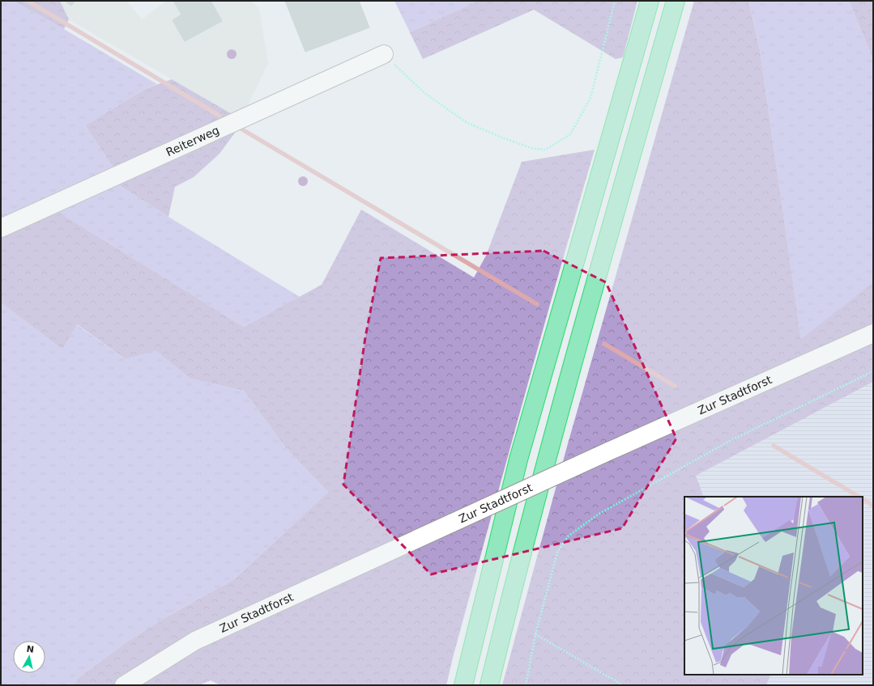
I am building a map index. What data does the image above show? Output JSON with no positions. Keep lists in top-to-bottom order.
{
  "streets": {
    "street": ["Reiterweg", "Zur Stadtforst"]
  },
  "north": "top"
}
